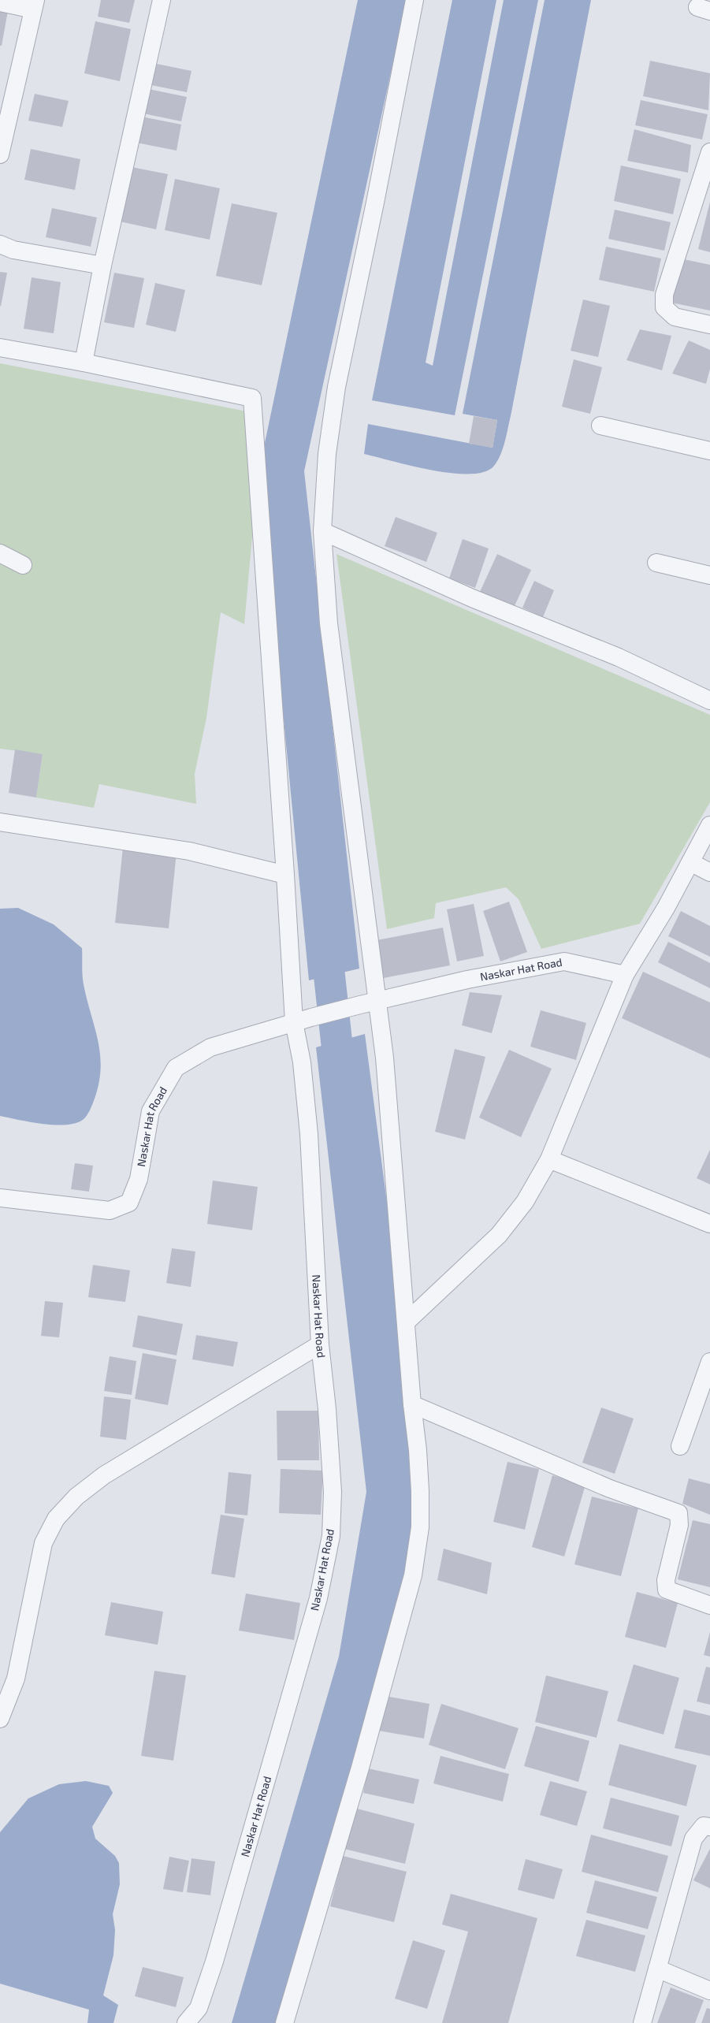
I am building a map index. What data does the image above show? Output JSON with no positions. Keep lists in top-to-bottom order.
{
  "streets": {
    "street": ["Naskar Hat Road"]
  }
}
